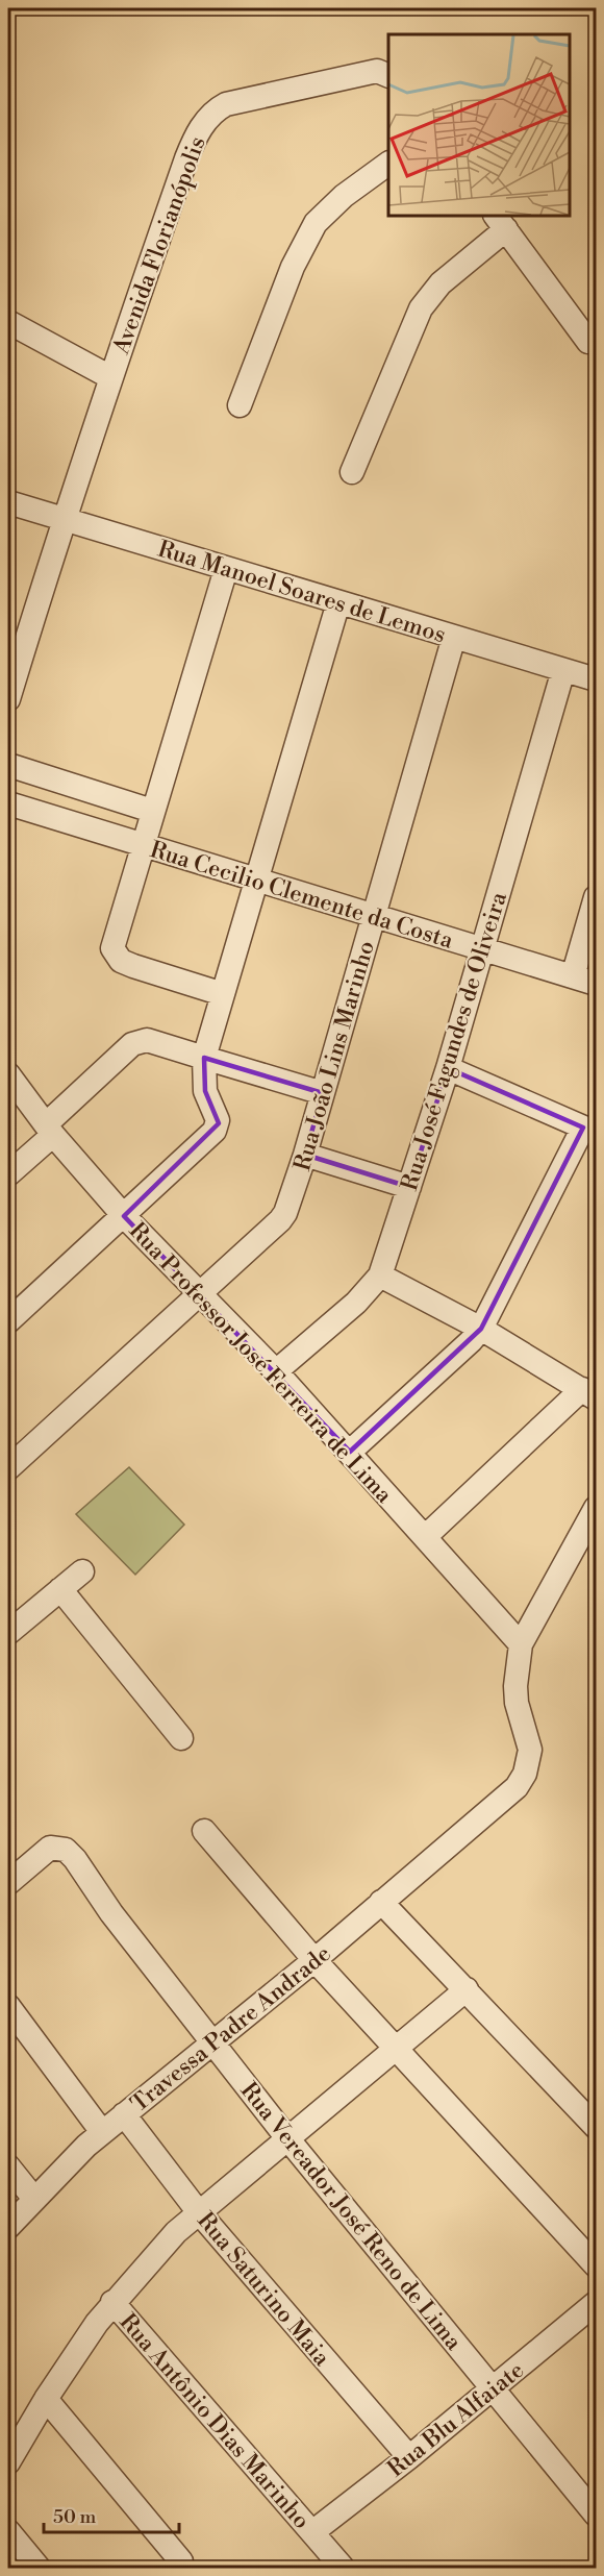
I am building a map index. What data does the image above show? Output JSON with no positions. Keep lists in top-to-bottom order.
{
  "streets": {
    "street": [
      "Avenida Florianópolis",
      "Rua Manoel Soares de Lemos",
      "Rua Cecilio Clemente da Costa",
      "Rua José Fagundes de Oliveira",
      "Rua João Lins Marinho",
      "Rua Professor José Ferreira de Lima",
      "Travessa Padre Andrade",
      "Rua Vereador José Reno de Lima",
      "Rua Saturino Maia",
      "Rua Blu Alfaiate",
      "Rua Antônio Dias Marinho"
    ]
  },
  "crossings": [
    ["Avenida Florianópolis", "Rua Manoel Soares de Lemos"],
    ["Rua Manoel Soares de Lemos", "Rua José Fagundes de Oliveira"],
    ["Rua Manoel Soares de Lemos", "Rua João Lins Marinho"],
    ["Rua Cecilio Clemente da Costa", "Rua José Fagundes de Oliveira"],
    ["Rua Cecilio Clemente da Costa", "Rua João Lins Marinho"],
    ["Rua José Fagundes de Oliveira", "Rua Professor José Ferreira de Lima"],
    ["Rua João Lins Marinho", "Rua Professor José Ferreira de Lima"],
    ["Rua Professor José Ferreira de Lima", "Travessa Padre Andrade"],
    ["Travessa Padre Andrade", "Rua Vereador José Reno de Lima"],
    ["Travessa Padre Andrade", "Rua Saturino Maia"],
    ["Rua Vereador José Reno de Lima", "Rua Blu Alfaiate"],
    ["Rua Saturino Maia", "Rua Blu Alfaiate"],
    ["Rua Blu Alfaiate", "Rua Antônio Dias Marinho"]
  ],
  "scale_bar": "50 m"
}
